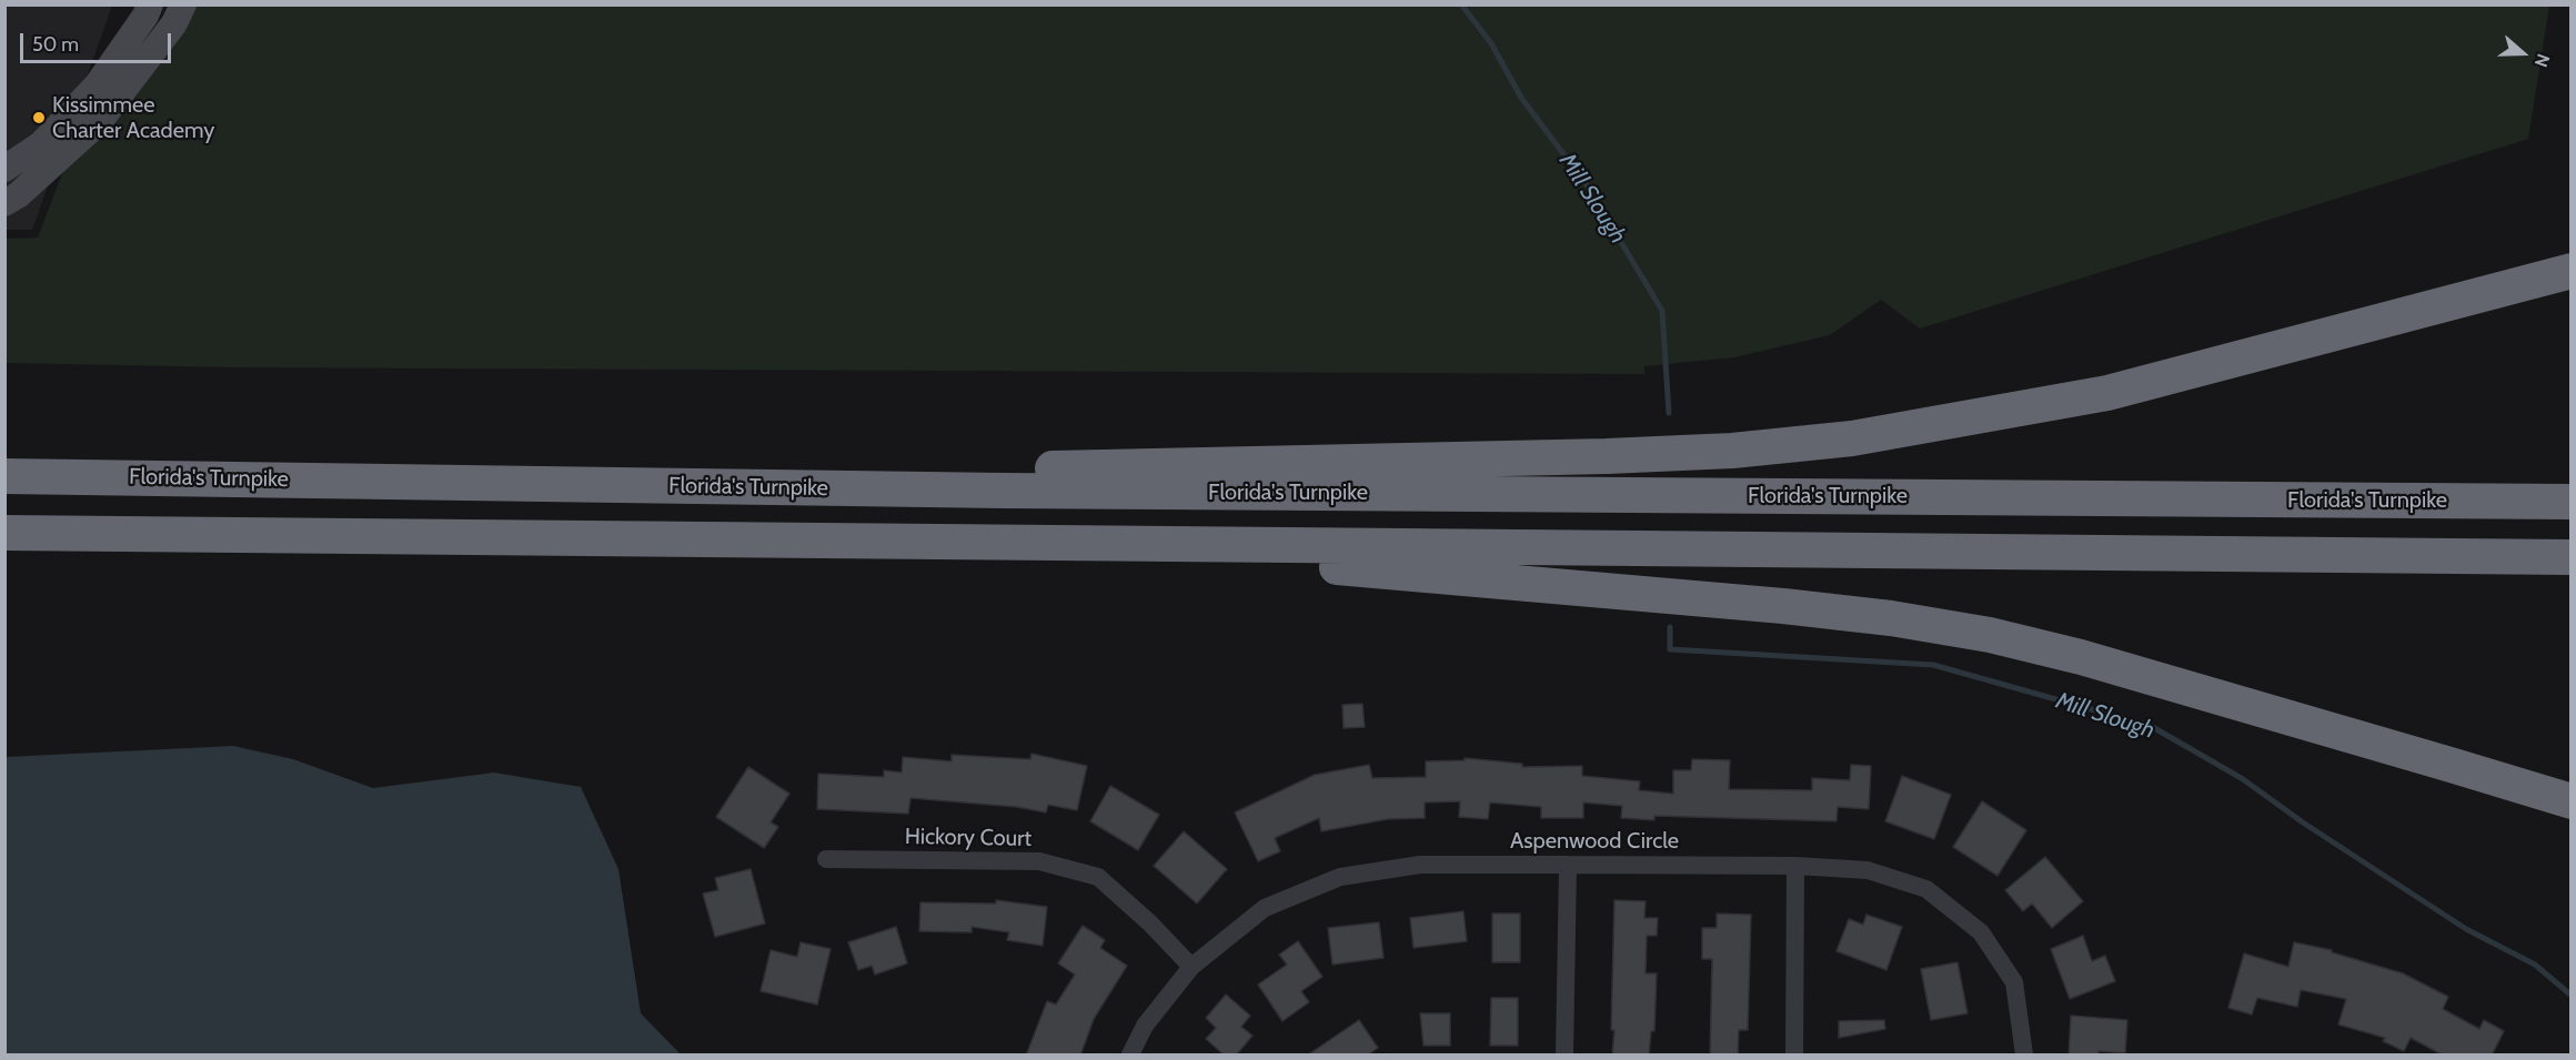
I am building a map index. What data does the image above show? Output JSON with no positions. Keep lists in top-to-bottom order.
{
  "streets": {
    "highway": ["Florida's Turnpike"],
    "street": ["Hickory Court", "Aspenwood Circle"]
  },
  "crossings": [
    ["Hickory Court", "Aspenwood Circle"]
  ],
  "water": ["Mill Slough"],
  "places": ["Kissimmee Charter Academy"],
  "scale_bar": "50 m",
  "north": "right"
}
